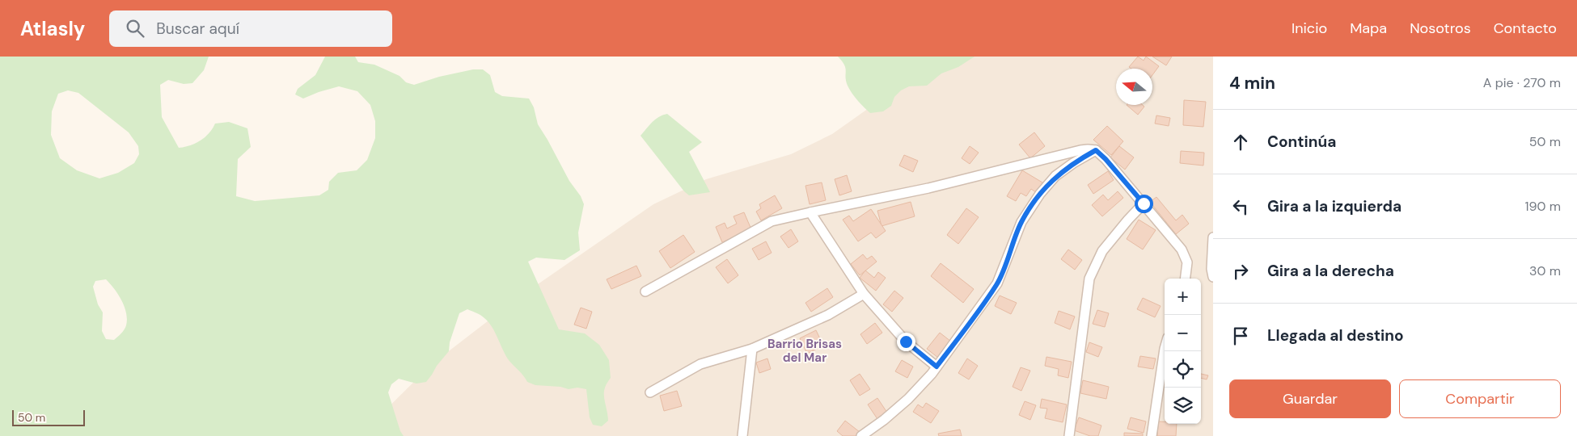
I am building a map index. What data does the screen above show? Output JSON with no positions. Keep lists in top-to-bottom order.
{
  "districts": ["Barrio Brisas del Mar"],
  "scale_bar": "50 m",
  "north": "left",
  "page": {
    "header": "Atlasly",
    "search": "Buscar aquí",
    "nav": [
      "Inicio",
      "Mapa",
      "Nosotros",
      "Contacto"
    ],
    "heading": ["4 min", "A pie · 270 m"],
    "list": [
      ["Continúa", "50 m"],
      ["Gira a la izquierda", "190 m"],
      ["Gira a la derecha", "30 m"],
      "Llegada al destino"
    ],
    "map_buttons": ["+", "−"],
    "buttons": ["Guardar", "Compartir"],
    "scale": "50 m"
  }
}
